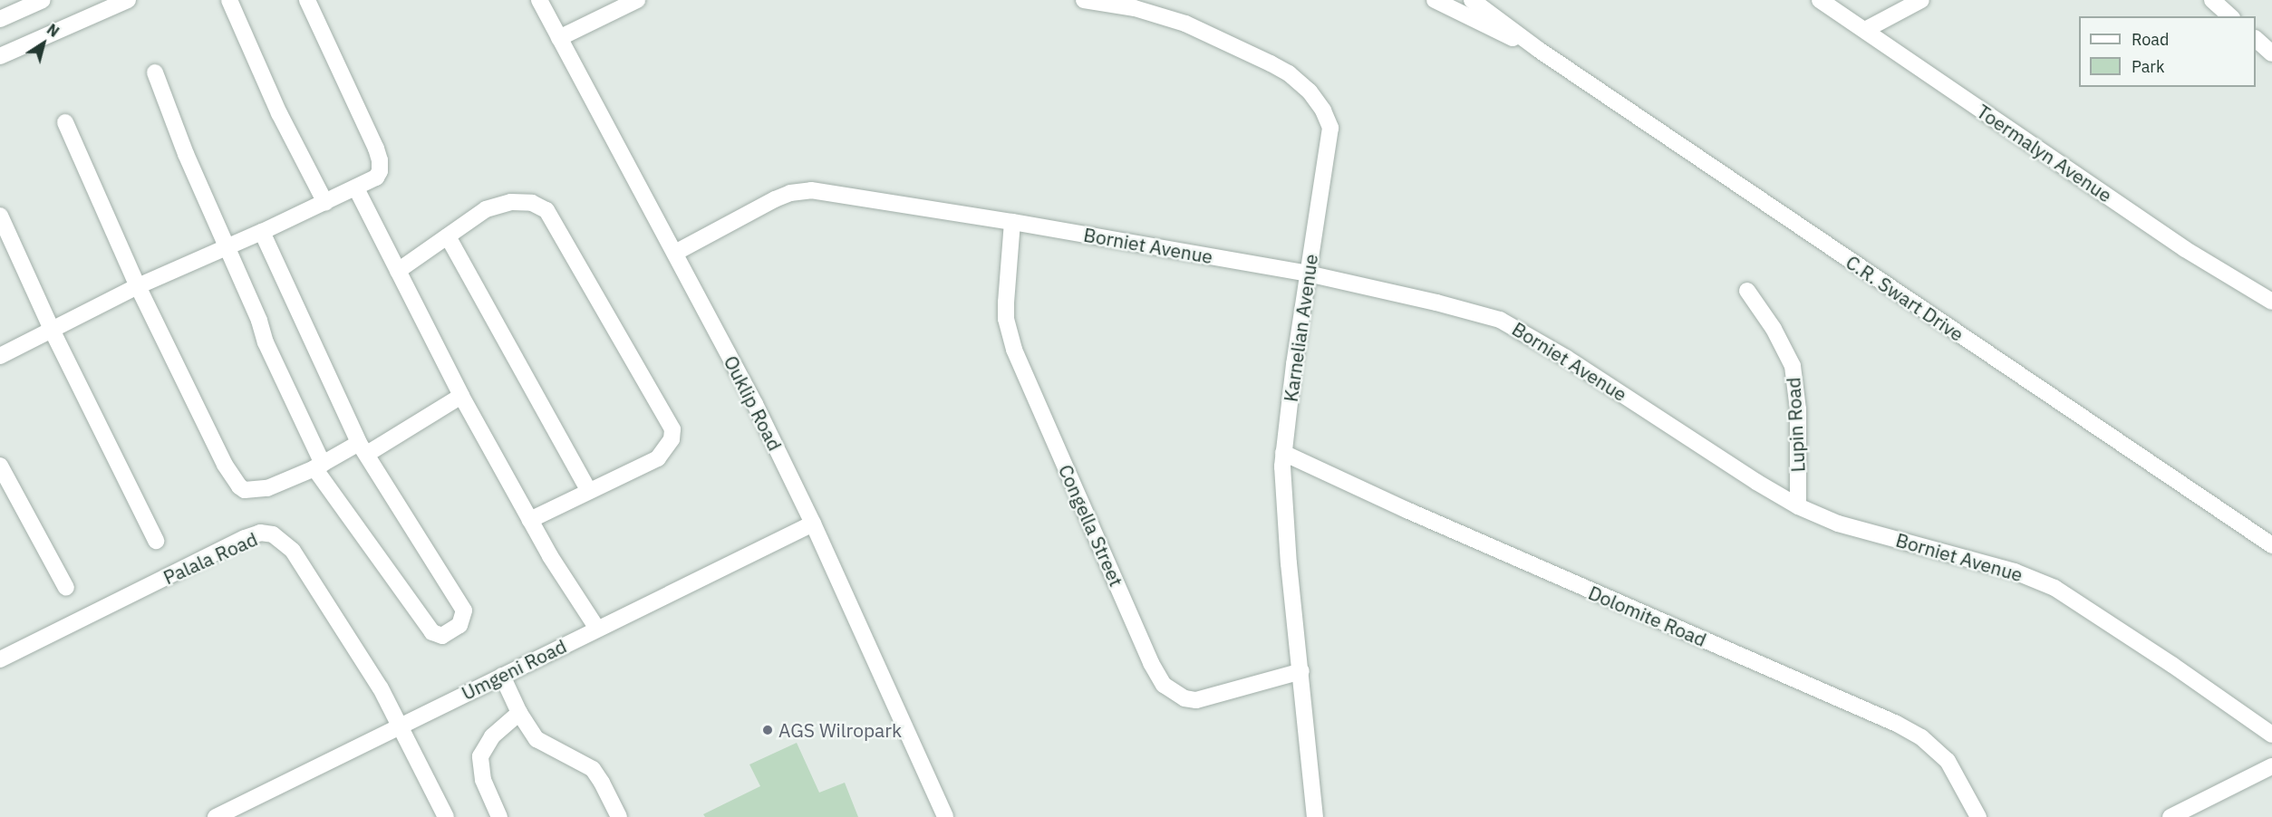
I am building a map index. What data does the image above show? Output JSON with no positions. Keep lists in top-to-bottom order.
{
  "streets": {
    "street": [
      "Toermalyn Avenue",
      "Borniet Avenue",
      "C.R. Swart Drive",
      "Karnelian Avenue",
      "Ouklip Road",
      "Lupin Road",
      "Congella Street",
      "Palala Road",
      "Dolomite Road",
      "Umgeni Road"
    ]
  },
  "crossings": [
    ["Borniet Avenue", "Karnelian Avenue"],
    ["Borniet Avenue", "Ouklip Road"],
    ["Borniet Avenue", "Lupin Road"],
    ["Borniet Avenue", "Congella Street"],
    ["Karnelian Avenue", "Congella Street"],
    ["Karnelian Avenue", "Dolomite Road"],
    ["Ouklip Road", "Umgeni Road"],
    ["Palala Road", "Umgeni Road"]
  ],
  "places": ["AGS Wilropark"],
  "legend": ["Road", "Park"],
  "north": "top right"
}
